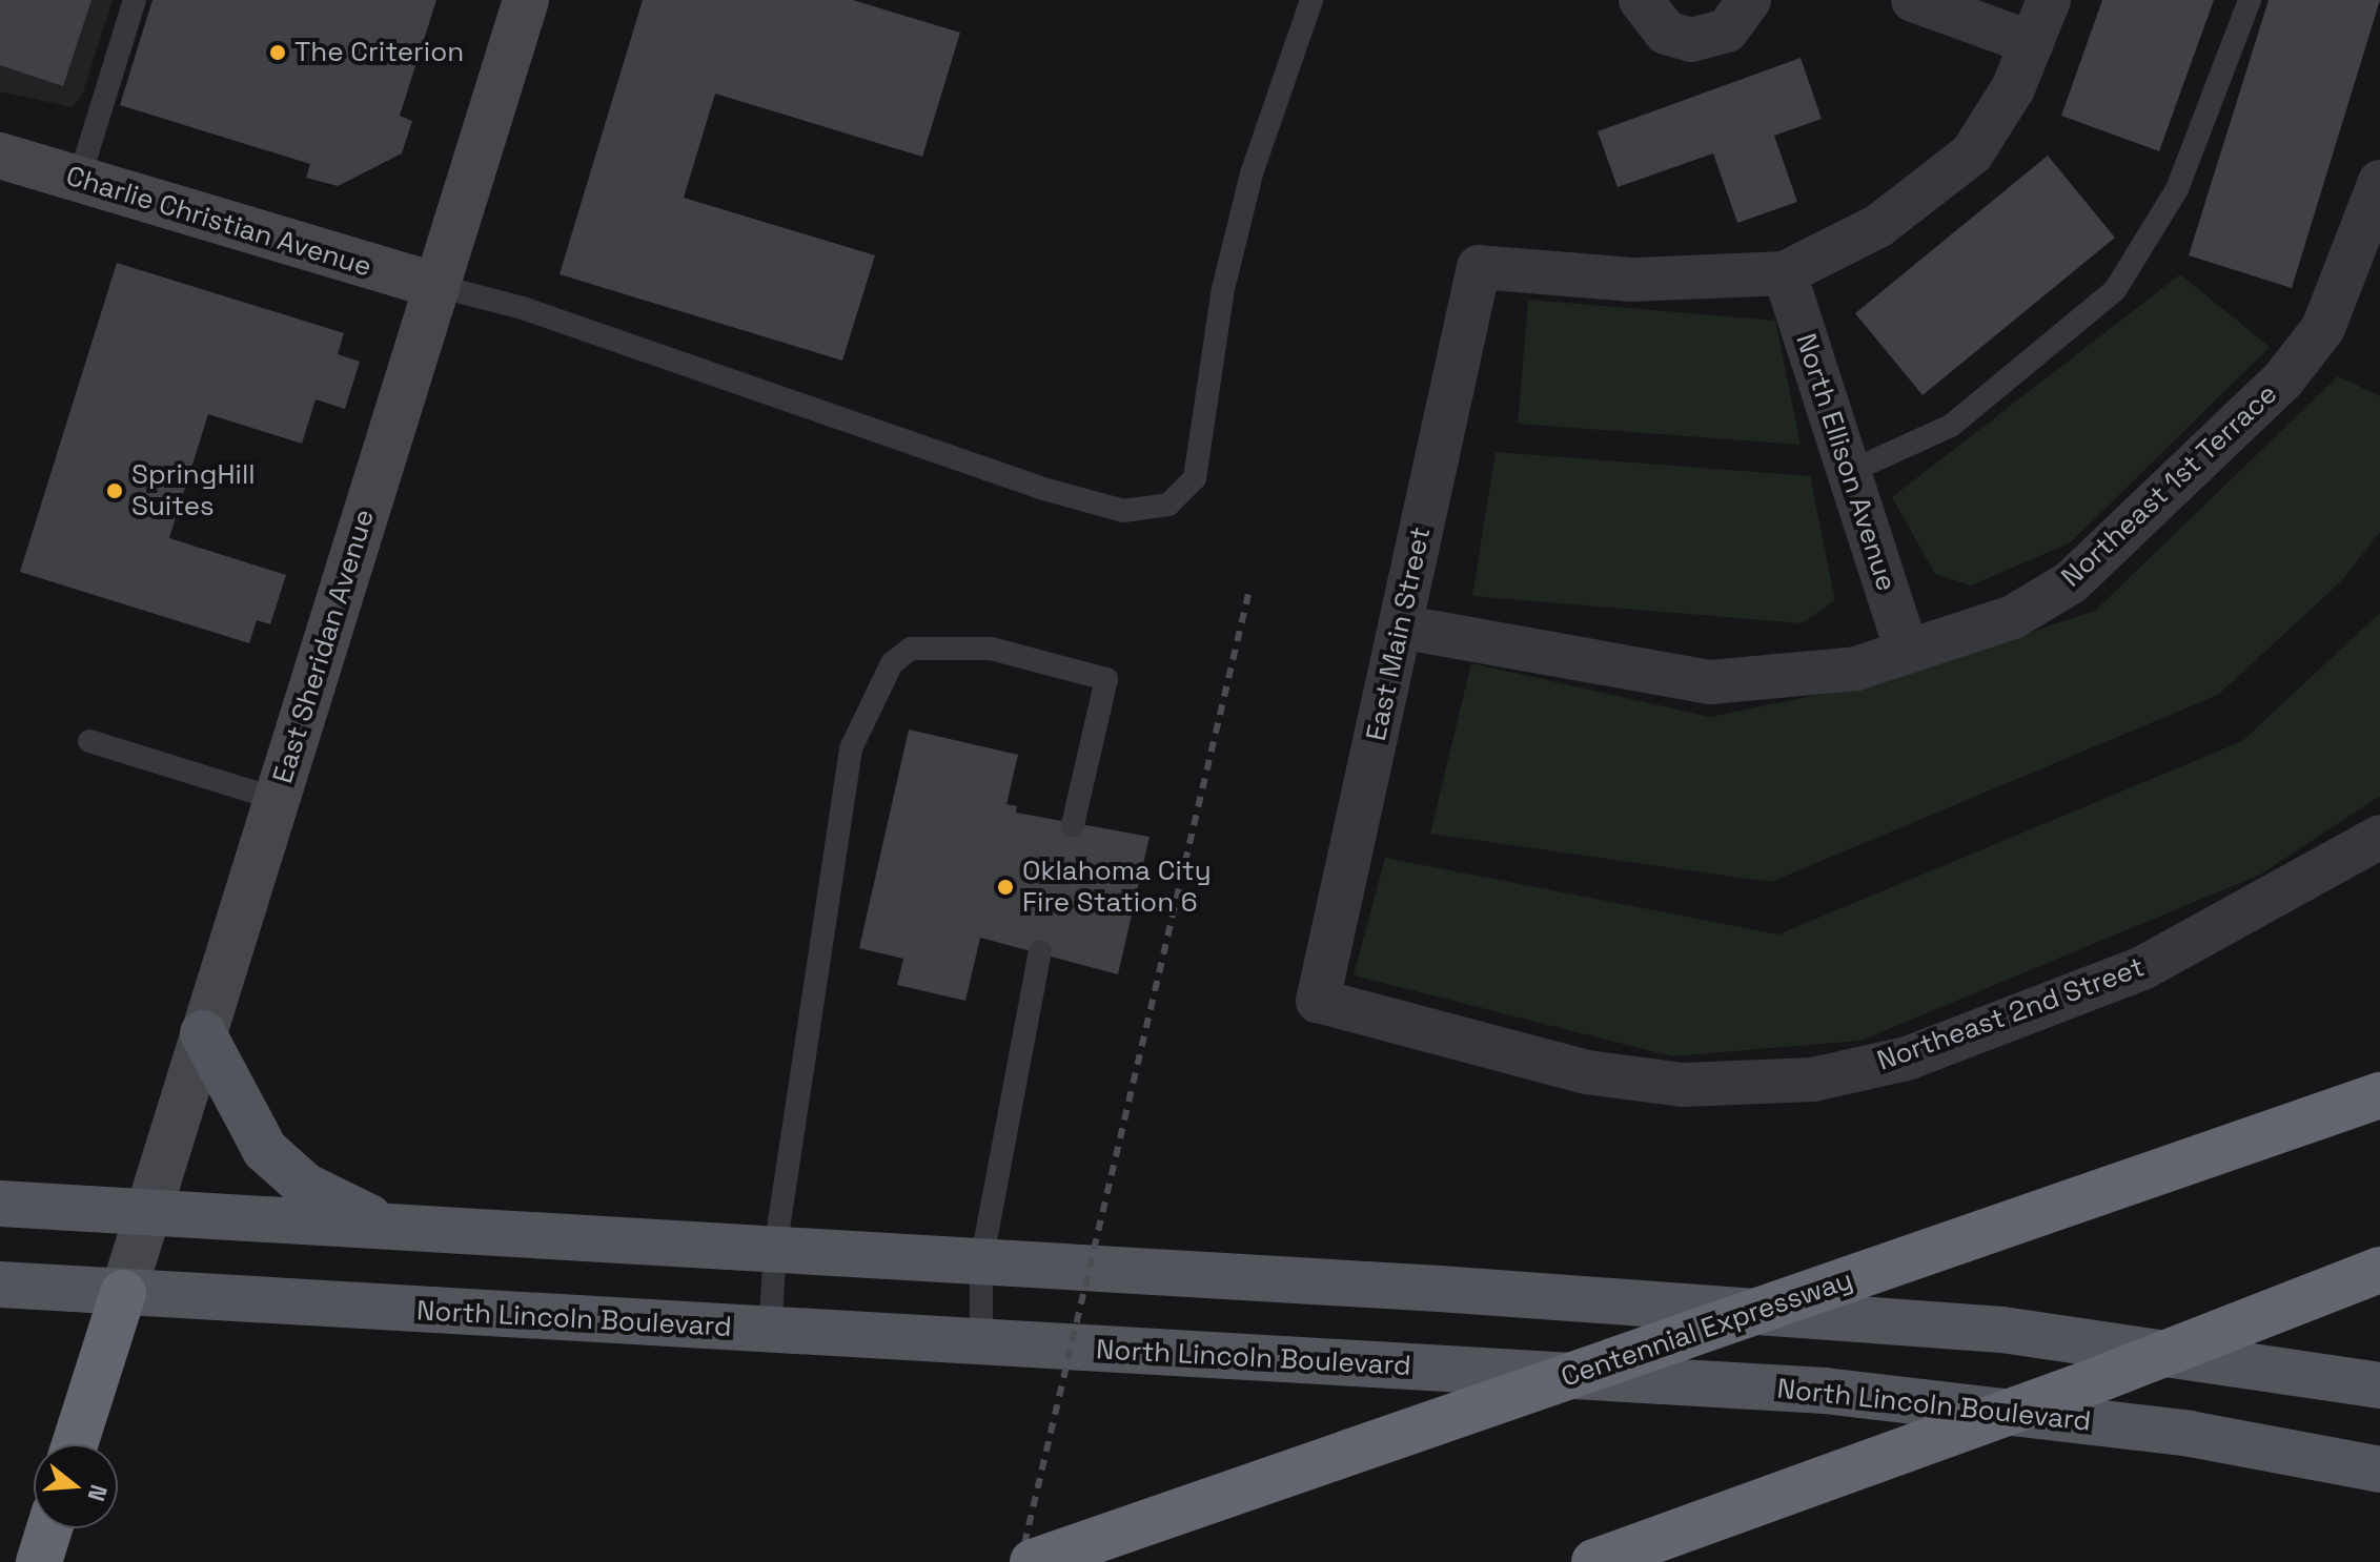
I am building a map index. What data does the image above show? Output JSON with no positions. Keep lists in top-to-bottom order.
{
  "streets": {
    "highway": ["Centennial Expressway"],
    "main road": ["North Lincoln Boulevard"],
    "street": [
      "Charlie Christian Avenue",
      "North Ellison Avenue",
      "Northeast 1st Terrace",
      "East Main Street",
      "East Sheridan Avenue",
      "Northeast 2nd Street"
    ]
  },
  "crossings": [
    ["Charlie Christian Avenue", "East Sheridan Avenue"],
    ["North Ellison Avenue", "Northeast 1st Terrace"],
    ["North Ellison Avenue", "East Main Street"],
    ["Northeast 1st Terrace", "East Main Street"],
    ["East Main Street", "Northeast 2nd Street"],
    ["East Sheridan Avenue", "North Lincoln Boulevard"]
  ],
  "places": ["The Criterion", "SpringHill Suites", "Oklahoma City Fire Station 6"],
  "north": "right"
}
